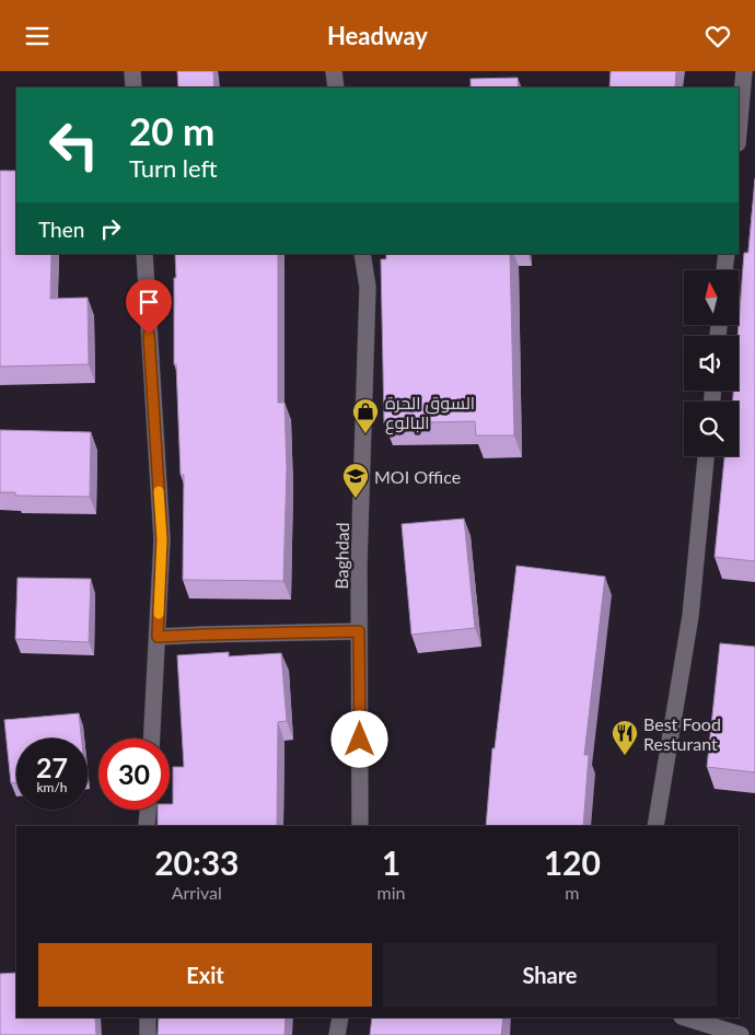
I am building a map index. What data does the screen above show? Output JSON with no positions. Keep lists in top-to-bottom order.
{
  "streets": {
    "street": ["Baghdad"]
  },
  "places": {
    "shop": ["السوق الحرة البالوع"],
    "school or university": ["MOI Office"],
    "restaurant": ["Best Food Resturant"]
  },
  "north": "top",
  "page": {
    "header": "Headway",
    "turn": ["20 m", "Turn left"],
    "then": "Then",
    "speed": "27 km/h",
    "limit": "30",
    "eta": [
      "20:33",
      "Arrival",
      "1",
      "min",
      "120",
      "m"
    ],
    "buttons": ["Exit", "Share"]
  }
}
